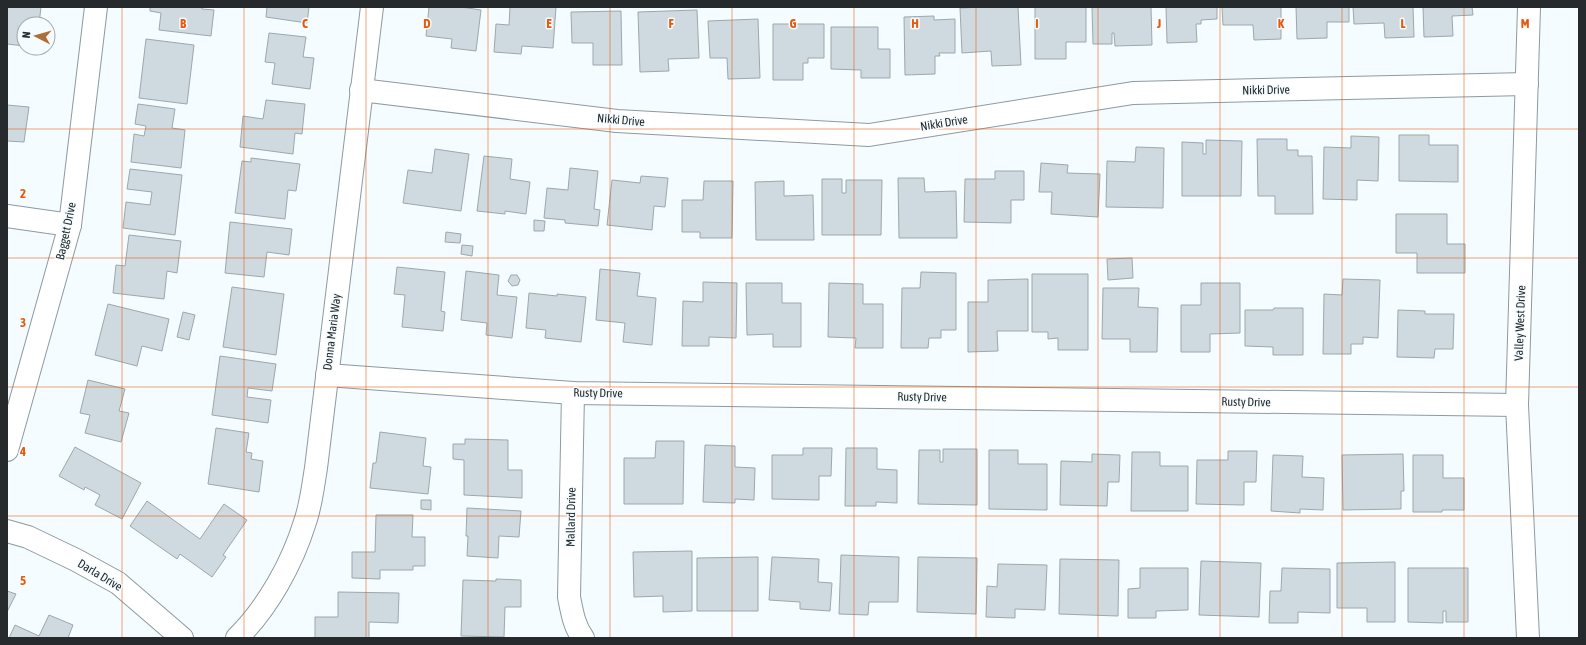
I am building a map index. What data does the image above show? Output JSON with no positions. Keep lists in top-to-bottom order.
{
  "streets": {
    "street": [
      "Nikki Drive",
      "Baggett Drive",
      "Valley West Drive",
      "Donna Maria Way",
      "Rusty Drive",
      "Mallard Drive",
      "Darla Drive"
    ]
  },
  "crossings": [
    ["Nikki Drive", "Valley West Drive"],
    ["Nikki Drive", "Donna Maria Way"],
    ["Valley West Drive", "Rusty Drive"],
    ["Donna Maria Way", "Rusty Drive"],
    ["Rusty Drive", "Mallard Drive"]
  ],
  "north": "left",
  "grid": {
    "columns": [
      "B",
      "C",
      "D",
      "E",
      "F",
      "G",
      "H",
      "I",
      "J",
      "K",
      "L",
      "M"
    ],
    "rows": [
      "2",
      "3",
      "4",
      "5"
    ]
  }
}
